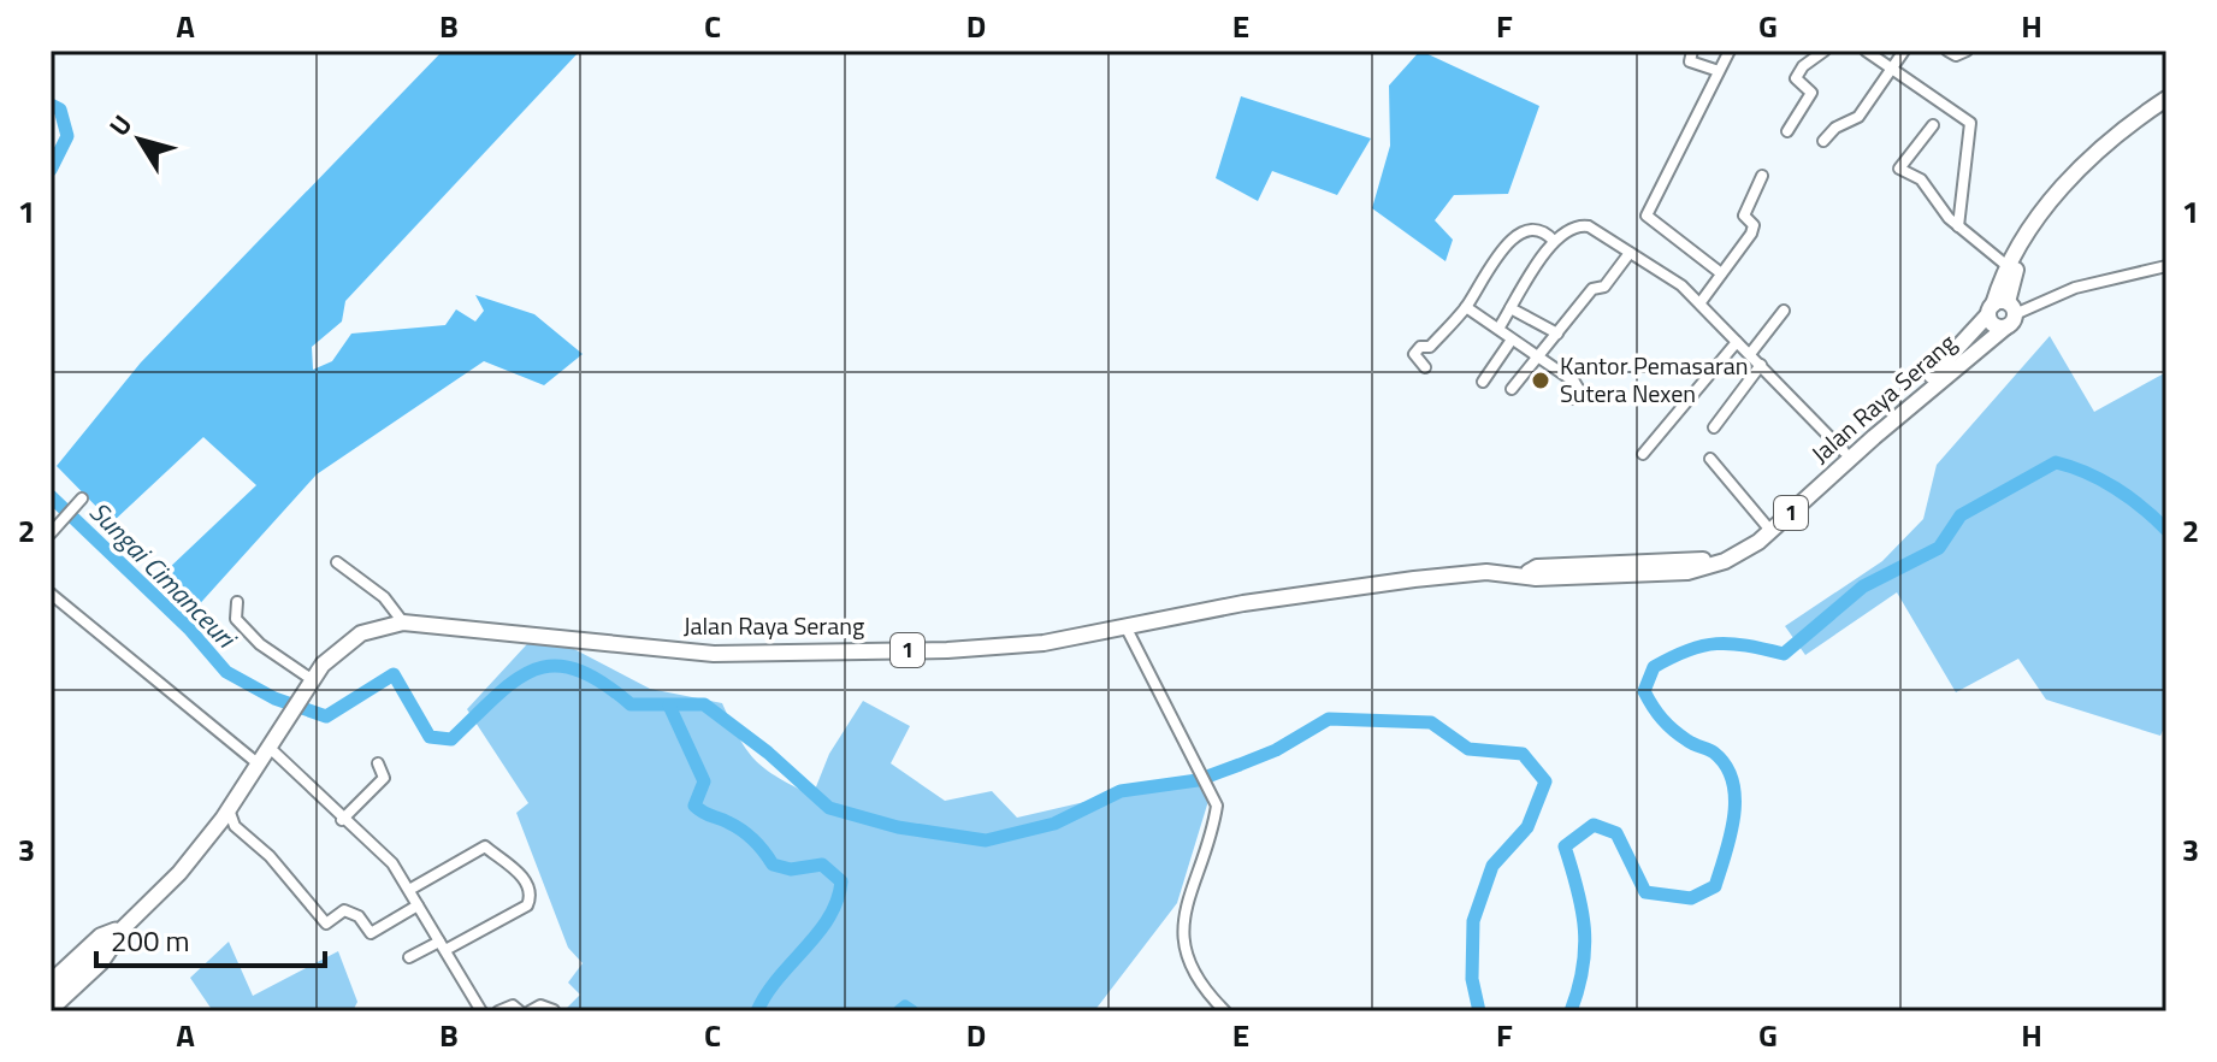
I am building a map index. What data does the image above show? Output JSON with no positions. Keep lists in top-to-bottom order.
{
  "streets": {
    "highway": ["Jalan Raya Serang", "1"]
  },
  "water": ["Sungai Cimanceuri"],
  "places": ["Kantor Pemasaran Sutera Nexen"],
  "scale_bar": "200 m",
  "north": "top left",
  "grid": {
    "columns": [
      "A",
      "B",
      "C",
      "D",
      "E",
      "F",
      "G",
      "H"
    ],
    "rows": ["1", "2", "3"]
  }
}
